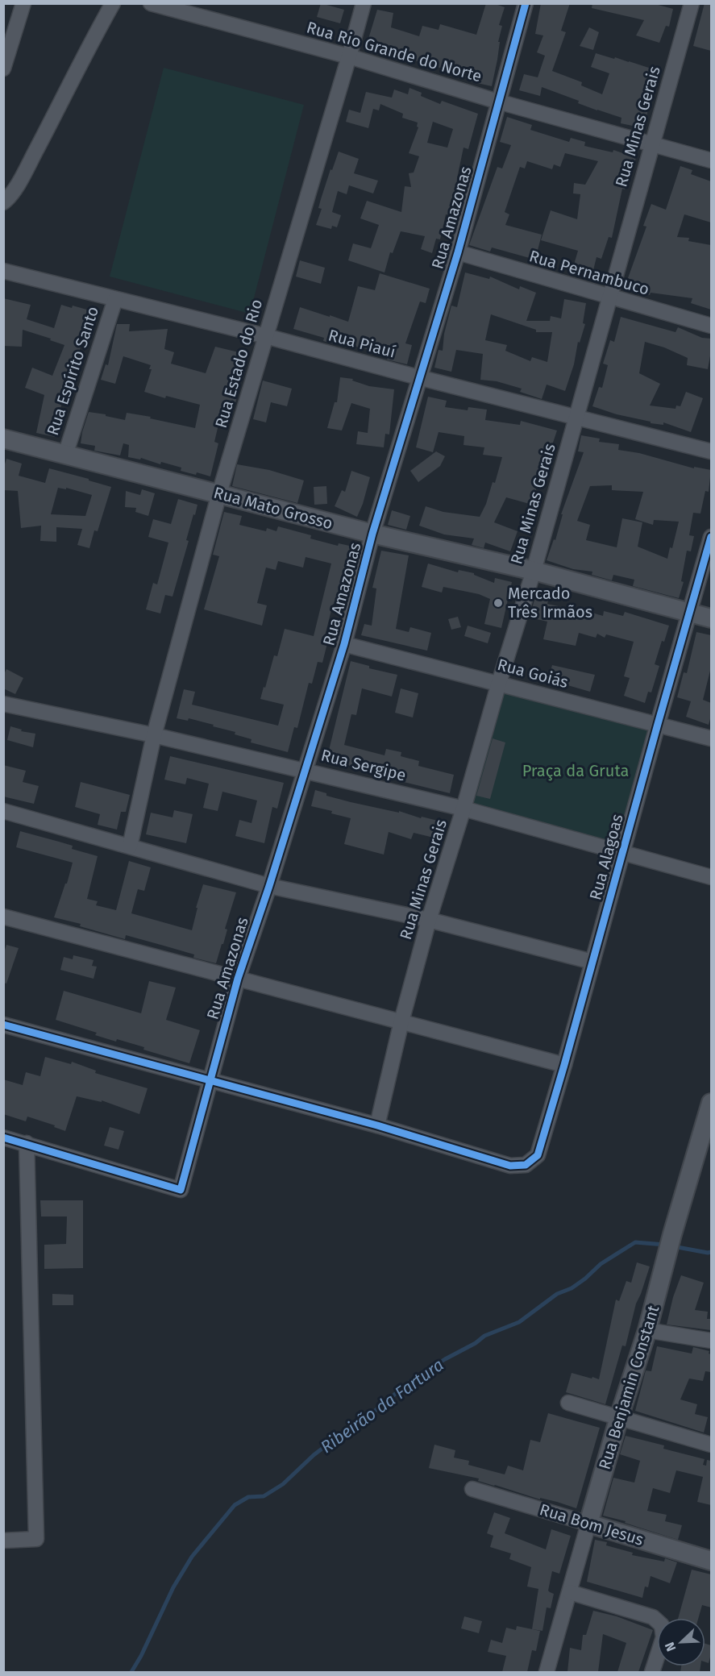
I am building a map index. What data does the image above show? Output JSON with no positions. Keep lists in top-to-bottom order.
{
  "streets": {
    "street": [
      "Rua Rio Grande do Norte",
      "Rua Minas Gerais",
      "Rua Amazonas",
      "Rua Pernambuco",
      "Rua Piauí",
      "Rua Estado do Rio",
      "Rua Espírito Santo",
      "Rua Mato Grosso",
      "Rua Goiás",
      "Rua Sergipe",
      "Rua Alagoas",
      "Rua Benjamin Constant",
      "Rua Bom Jesus"
    ]
  },
  "crossings": [
    ["Rua Rio Grande do Norte", "Rua Minas Gerais"],
    ["Rua Rio Grande do Norte", "Rua Amazonas"],
    ["Rua Rio Grande do Norte", "Rua Estado do Rio"],
    ["Rua Minas Gerais", "Rua Pernambuco"],
    ["Rua Minas Gerais", "Rua Piauí"],
    ["Rua Minas Gerais", "Rua Mato Grosso"],
    ["Rua Minas Gerais", "Rua Goiás"],
    ["Rua Minas Gerais", "Rua Sergipe"],
    ["Rua Minas Gerais", "Rua Alagoas"],
    ["Rua Amazonas", "Rua Pernambuco"],
    ["Rua Amazonas", "Rua Piauí"],
    ["Rua Amazonas", "Rua Mato Grosso"],
    ["Rua Amazonas", "Rua Goiás"],
    ["Rua Amazonas", "Rua Sergipe"],
    ["Rua Piauí", "Rua Estado do Rio"],
    ["Rua Piauí", "Rua Espírito Santo"],
    ["Rua Estado do Rio", "Rua Mato Grosso"],
    ["Rua Estado do Rio", "Rua Sergipe"],
    ["Rua Espírito Santo", "Rua Mato Grosso"],
    ["Rua Mato Grosso", "Rua Alagoas"],
    ["Rua Goiás", "Rua Alagoas"],
    ["Rua Sergipe", "Rua Alagoas"],
    ["Rua Benjamin Constant", "Rua Bom Jesus"]
  ],
  "water": ["Ribeirão da Fartura"],
  "parks": ["Praça da Gruta"],
  "places": ["Mercado Três Irmãos"],
  "north": "bottom left"
}
